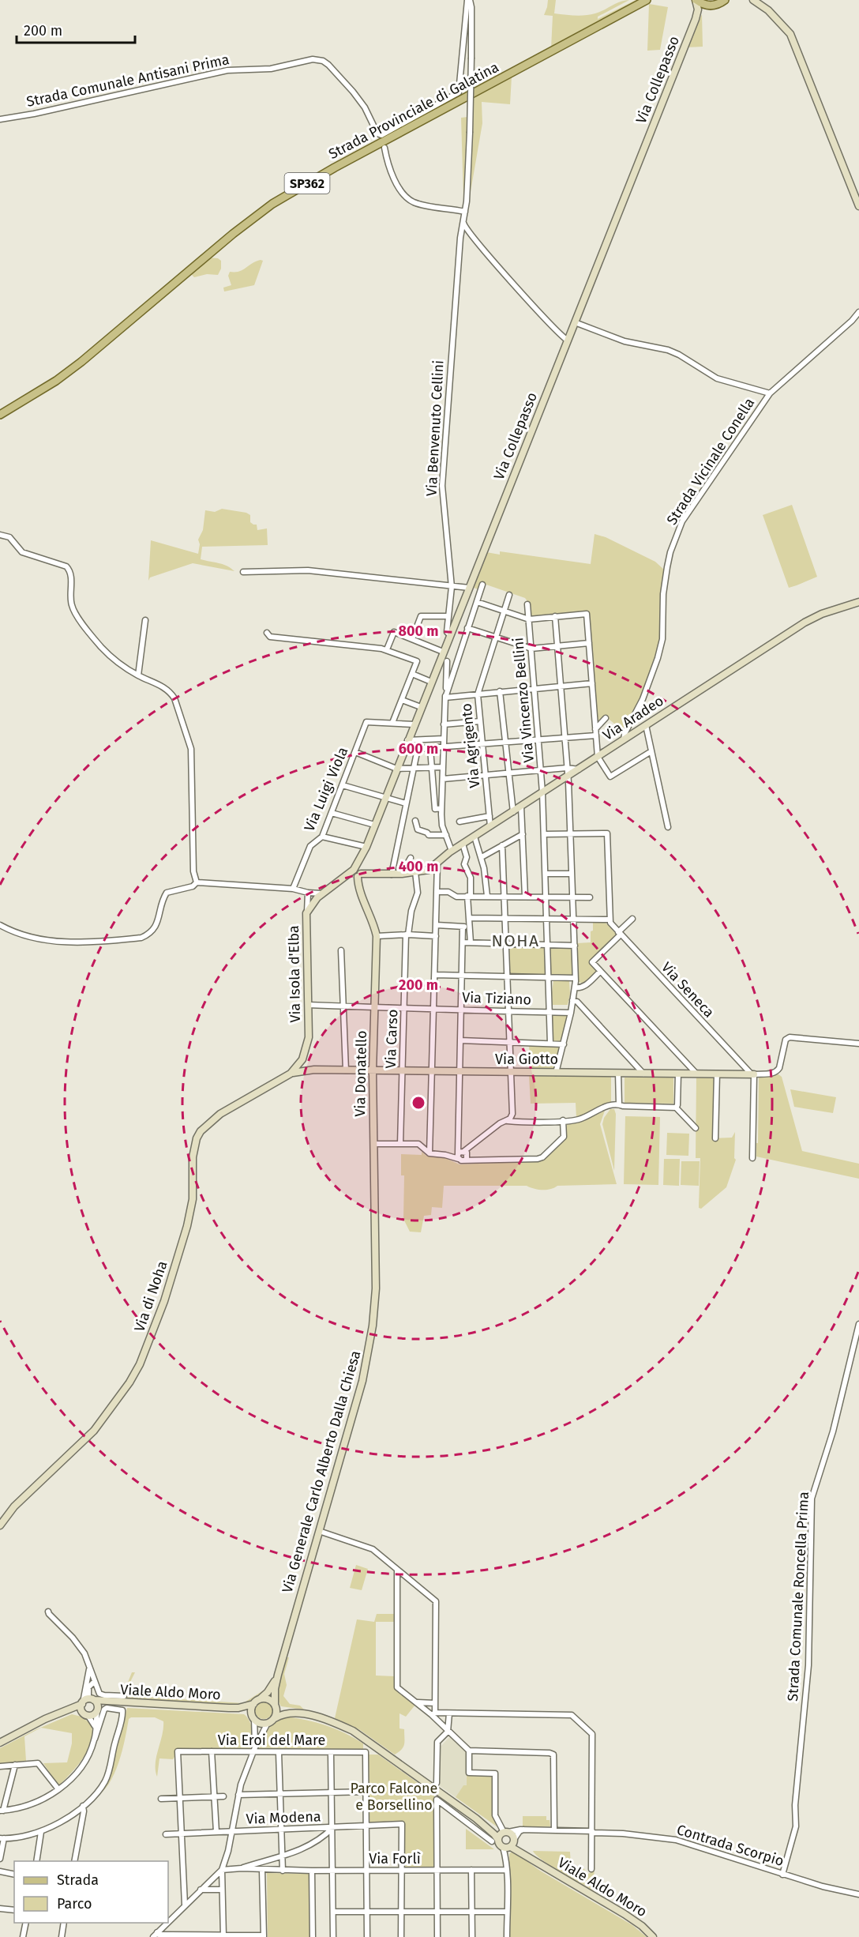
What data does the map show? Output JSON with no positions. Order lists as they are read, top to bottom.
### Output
{
  "streets": {
    "main road": ["Strada Provinciale di Galatina", "SP362"],
    "street": [
      "Via Collepasso",
      "Strada Comunale Antisani Prima",
      "Via Benvenuto Cellini",
      "Strada Vicinale Conella",
      "Via Vincenzo Bellini",
      "Via Aradeo",
      "Via Agrigento",
      "Via Luigi Viola",
      "Via Isola d'Elba",
      "Via Seneca",
      "Via Tiziano",
      "Via Carso",
      "Via Giotto",
      "Via Donatello",
      "Via di Noha",
      "Via Generale Carlo Alberto Dalla Chiesa",
      "Strada Comunale Roncella Prima",
      "Viale Aldo Moro",
      "Via Eroi del Mare",
      "Via Modena",
      "Contrada Scorpio",
      "Via Forlì"
    ]
  },
  "crossings": [
    ["Via Collepasso", "Via Benvenuto Cellini"],
    ["Via Collepasso", "Via Isola d'Elba"],
    ["Via Collepasso", "Via Donatello"],
    ["Strada Comunale Antisani Prima", "Via Benvenuto Cellini"],
    ["Strada Vicinale Conella", "Via Aradeo"],
    ["Via Vincenzo Bellini", "Via Aradeo"],
    ["Via Vincenzo Bellini", "Via Tiziano"],
    ["Via Aradeo", "Via Agrigento"],
    ["Via Aradeo", "Via Carso"],
    ["Via Isola d'Elba", "Via Tiziano"],
    ["Via Isola d'Elba", "Via Giotto"],
    ["Via Isola d'Elba", "Via Donatello"],
    ["Via Isola d'Elba", "Via di Noha"],
    ["Via Seneca", "Via Giotto"],
    ["Via Tiziano", "Via Carso"],
    ["Via Tiziano", "Via Donatello"],
    ["Via Carso", "Via Giotto"],
    ["Via Giotto", "Via Donatello"],
    ["Via Giotto", "Via di Noha"],
    ["Via Donatello", "Via Generale Carlo Alberto Dalla Chiesa"],
    ["Strada Comunale Roncella Prima", "Contrada Scorpio"],
    ["Viale Aldo Moro", "Contrada Scorpio"],
    ["Via Modena", "Via Forlì"]
  ],
  "districts": ["NOHA"],
  "parks": ["Parco Falcone e Borsellino"],
  "legend": ["Strada", "Parco"],
  "scale_bar": "200 m",
  "rings": [
    "800 m",
    "600 m",
    "400 m",
    "200 m"
  ]
}
